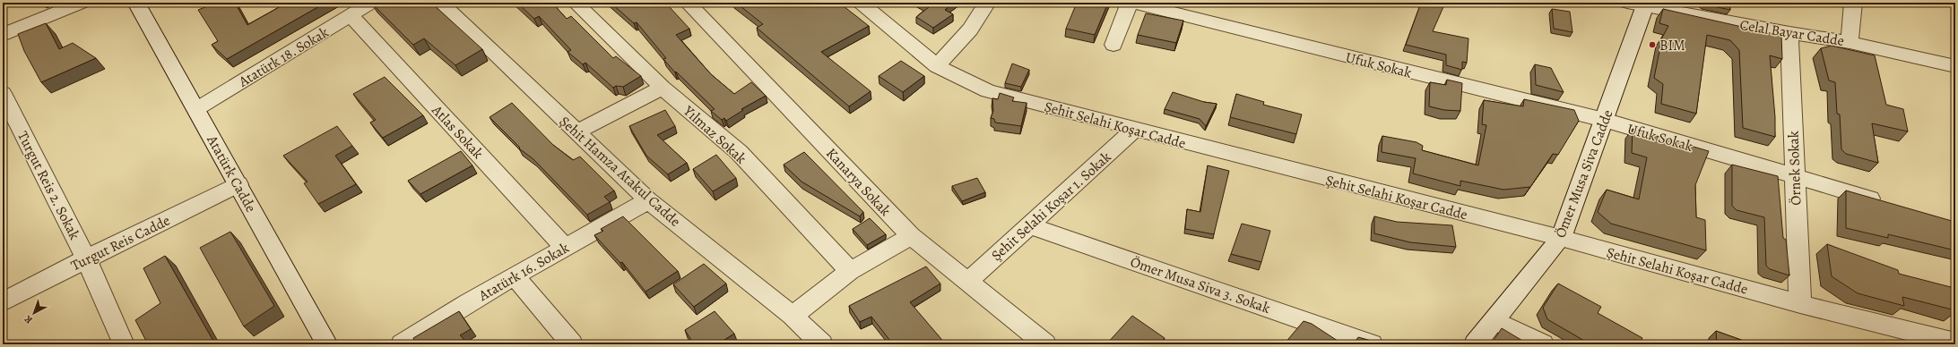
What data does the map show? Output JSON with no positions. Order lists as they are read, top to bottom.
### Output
{
  "streets": {
    "street": [
      "Celal Bayar Cadde",
      "Atatürk 18. Sokak",
      "Ufuk Sokak",
      "Şehit Selahi Koşar Cadde",
      "Atlas Sokak",
      "Yılmaz Sokak",
      "Örnek Sokak",
      "Şehit Hamza Atakul Cadde",
      "Atatürk Cadde",
      "Ömer Musa Siva Cadde",
      "Kanarya Sokak",
      "Turgut Reis 2. Sokak",
      "Şehit Selahi Koşar 1. Sokak",
      "Turgut Reis Cadde",
      "Atatürk 16. Sokak",
      "Ömer Musa Siva 3. Sokak"
    ]
  },
  "crossings": [
    ["Celal Bayar Cadde", "Örnek Sokak"],
    ["Celal Bayar Cadde", "Ömer Musa Siva Cadde"],
    ["Atatürk 18. Sokak", "Atlas Sokak"],
    ["Atatürk 18. Sokak", "Atatürk Cadde"],
    ["Ufuk Sokak", "Örnek Sokak"],
    ["Ufuk Sokak", "Ömer Musa Siva Cadde"],
    ["Şehit Selahi Koşar Cadde", "Örnek Sokak"],
    ["Şehit Selahi Koşar Cadde", "Ömer Musa Siva Cadde"],
    ["Şehit Selahi Koşar Cadde", "Şehit Selahi Koşar 1. Sokak"],
    ["Atlas Sokak", "Atatürk 16. Sokak"],
    ["Şehit Hamza Atakul Cadde", "Atatürk 16. Sokak"],
    ["Atatürk Cadde", "Turgut Reis Cadde"],
    ["Kanarya Sokak", "Şehit Selahi Koşar 1. Sokak"],
    ["Turgut Reis 2. Sokak", "Turgut Reis Cadde"],
    ["Şehit Selahi Koşar 1. Sokak", "Ömer Musa Siva 3. Sokak"]
  ],
  "places": ["BIM"],
  "north": "bottom left"
}
